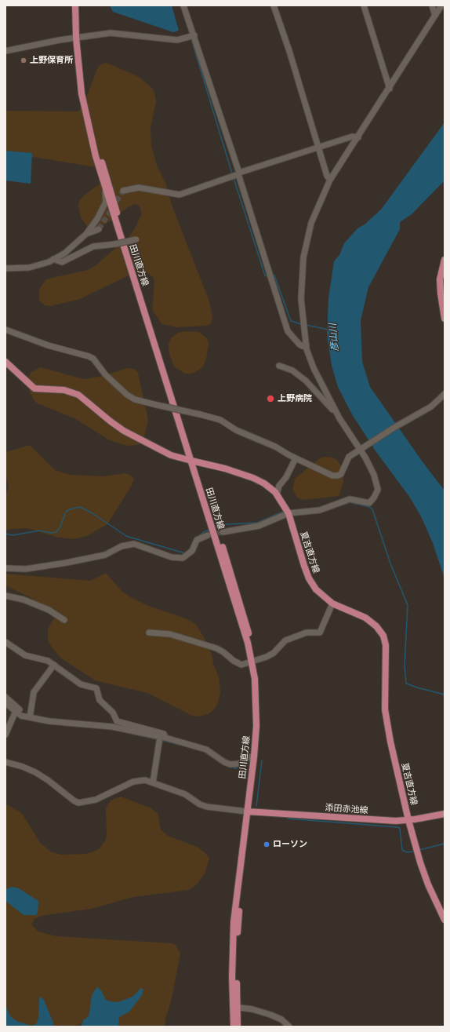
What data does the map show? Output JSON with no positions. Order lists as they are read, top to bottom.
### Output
{
  "streets": {
    "main road": ["田川直方線", "夏吉直方線", "添田赤池線"]
  },
  "crossings": [
    ["田川直方線", "夏吉直方線"],
    ["田川直方線", "添田赤池線"],
    ["夏吉直方線", "添田赤池線"]
  ],
  "water": ["彦山川"],
  "places": ["上野保育所", "上野病院", "ローソン"]
}
